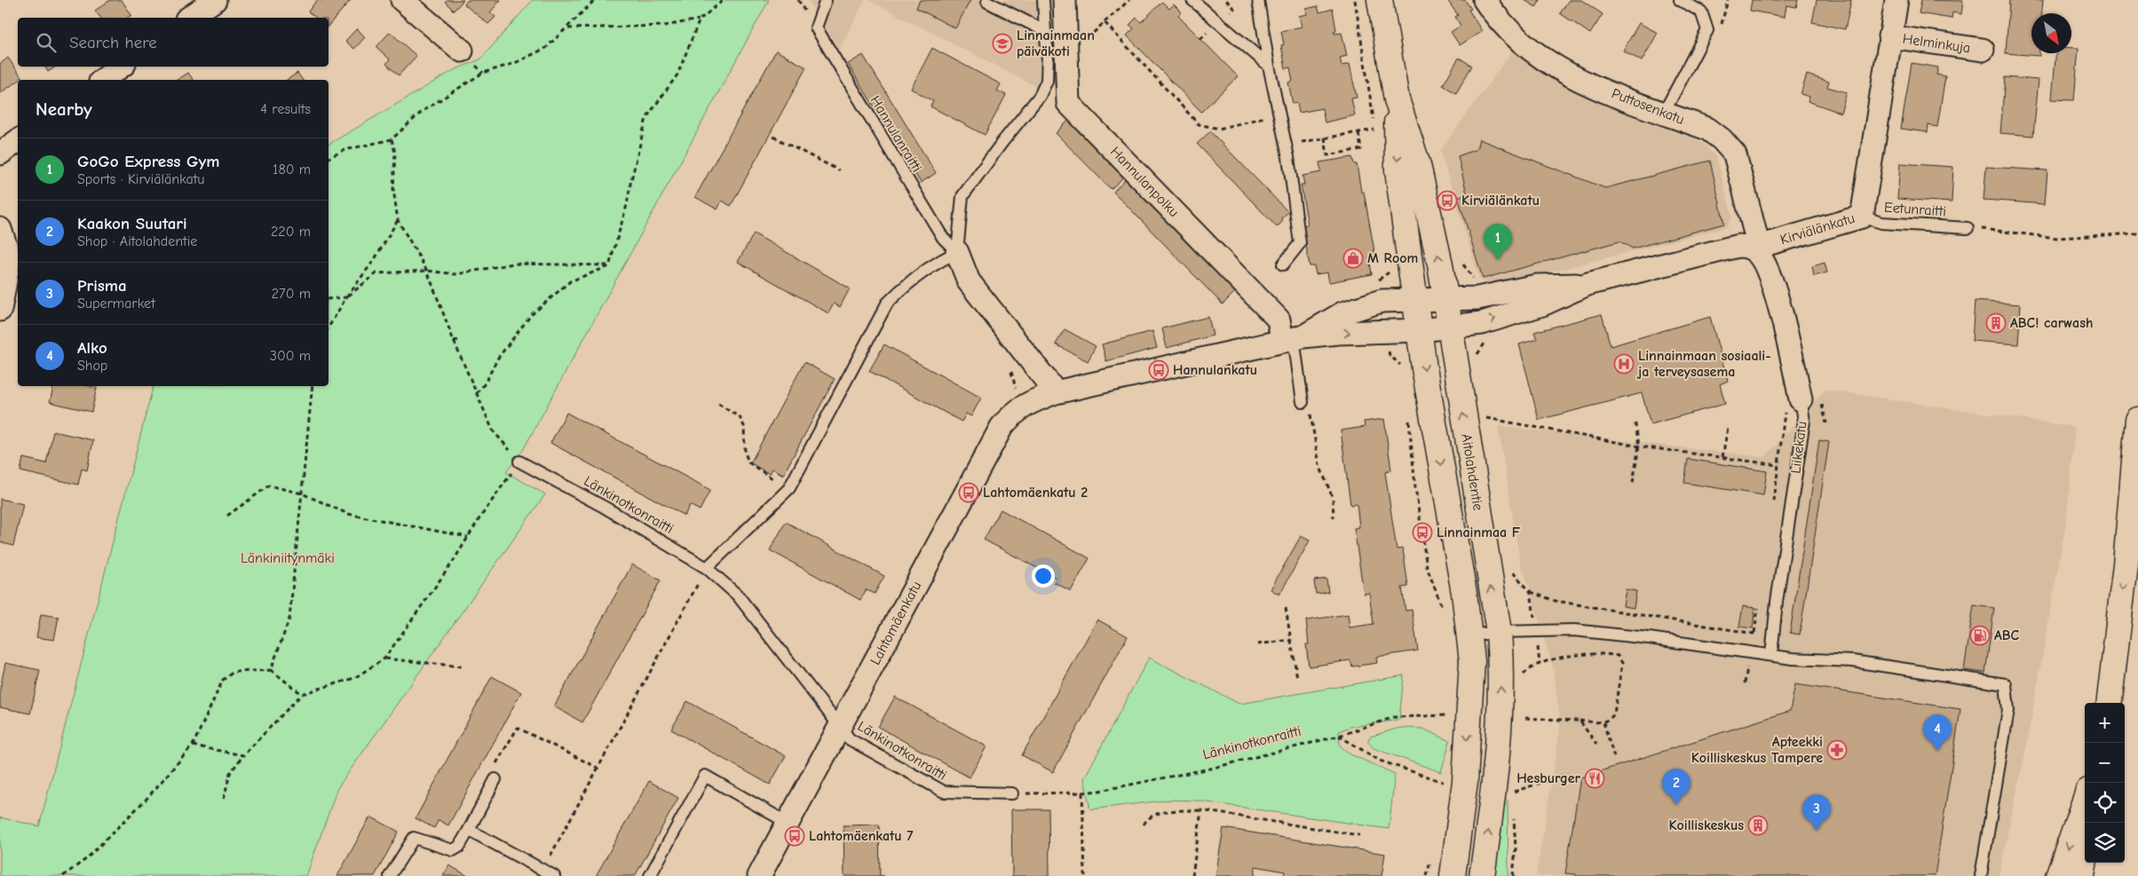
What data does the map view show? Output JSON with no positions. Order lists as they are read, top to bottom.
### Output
{
  "streets": {
    "main road": ["Aitolahdentie"],
    "street": [
      "Helminkuja",
      "Puttosenkatu",
      "Hannulanpolku",
      "Kirviälänkatu",
      "Liikekatu",
      "Lahtomäenkatu"
    ],
    "lane": ["Hannulanraitti", "Eetunraitti", "Länkinotkonraitti"]
  },
  "crossings": [
    ["Helminkuja", "Kirviälänkatu"],
    ["Puttosenkatu", "Kirviälänkatu"],
    ["Puttosenkatu", "Liikekatu"],
    ["Eetunraitti", "Kirviälänkatu"],
    ["Kirviälänkatu", "Liikekatu"],
    ["Kirviälänkatu", "Aitolahdentie"],
    ["Länkinotkonraitti", "Lahtomäenkatu"]
  ],
  "parks": ["Länkiniitynmäki"],
  "places": {
    "school or university": ["Linnainmaan päiväkoti"],
    "bus stop": [
      "Kirviälänkatu",
      "Hannulankatu",
      "Lahtomäenkatu 2",
      "Linnainmaa F",
      "Lahtomäenkatu 7"
    ],
    "shop": ["M Room"],
    "building": ["ABC! carwash", "Koilliskeskus"],
    "hospital": ["Linnainmaan sosiaali- ja terveysasema"],
    "fuel station": ["ABC"],
    "pharmacy": ["Apteekki Koilliskeskus Tampere"],
    "restaurant": ["Hesburger"]
  },
  "north": "bottom right",
  "page": {
    "search": "Search here",
    "heading": ["Nearby", "4 results"],
    "list": [
      {
        "mark": "1",
        "name": "GoGo Express Gym",
        "note": "Sports · Kirviälänkatu",
        "value": "180 m"
      },
      {
        "mark": "2",
        "name": "Kaakon Suutari",
        "note": "Shop · Aitolahdentie",
        "value": "220 m"
      },
      {
        "mark": "3",
        "name": "Prisma",
        "note": "Supermarket",
        "value": "270 m"
      },
      {
        "mark": "4",
        "name": "Alko",
        "note": "Shop",
        "value": "300 m"
      }
    ],
    "pins": [
      "1",
      "4",
      "2",
      "3"
    ],
    "map_buttons": ["+", "−"]
  }
}
